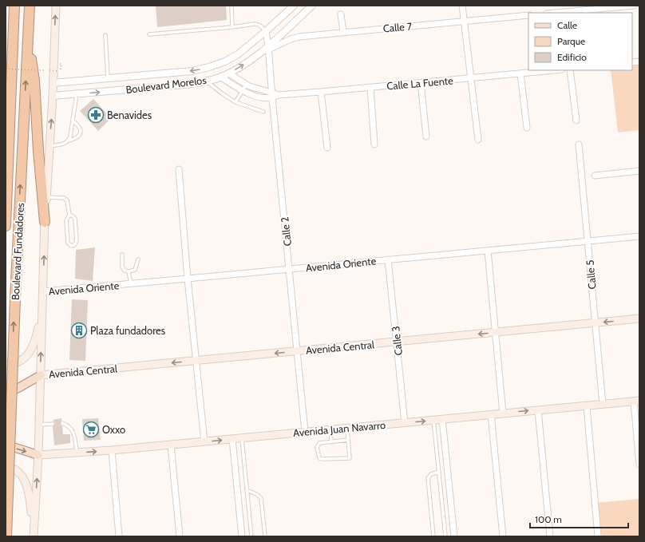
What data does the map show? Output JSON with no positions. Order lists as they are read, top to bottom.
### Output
{
  "streets": {
    "highway": ["Boulevard Fundadores"],
    "main road": ["Avenida Central", "Avenida Juan Navarro"],
    "street": [
      "Calle 7",
      "Calle La Fuente",
      "Boulevard Morelos",
      "Calle 2",
      "Avenida Oriente",
      "Calle 5",
      "Calle 3"
    ]
  },
  "crossings": [
    ["Calle 7", "Boulevard Morelos"],
    ["Calle 7", "Calle 2"],
    ["Calle La Fuente", "Calle 2"],
    ["Boulevard Morelos", "Calle 2"],
    ["Calle 2", "Avenida Oriente"],
    ["Calle 2", "Avenida Central"],
    ["Calle 2", "Avenida Juan Navarro"],
    ["Avenida Oriente", "Calle 5"],
    ["Avenida Oriente", "Calle 3"],
    ["Calle 5", "Avenida Central"],
    ["Calle 5", "Avenida Juan Navarro"],
    ["Calle 3", "Avenida Central"],
    ["Calle 3", "Avenida Juan Navarro"]
  ],
  "one_way": ["Avenida Central"],
  "places": {
    "pharmacy": ["Benavides"],
    "building": ["Plaza fundadores"],
    "supermarket": ["Oxxo"]
  },
  "legend": ["Calle", "Parque", "Edificio"],
  "scale_bar": "100 m"
}
